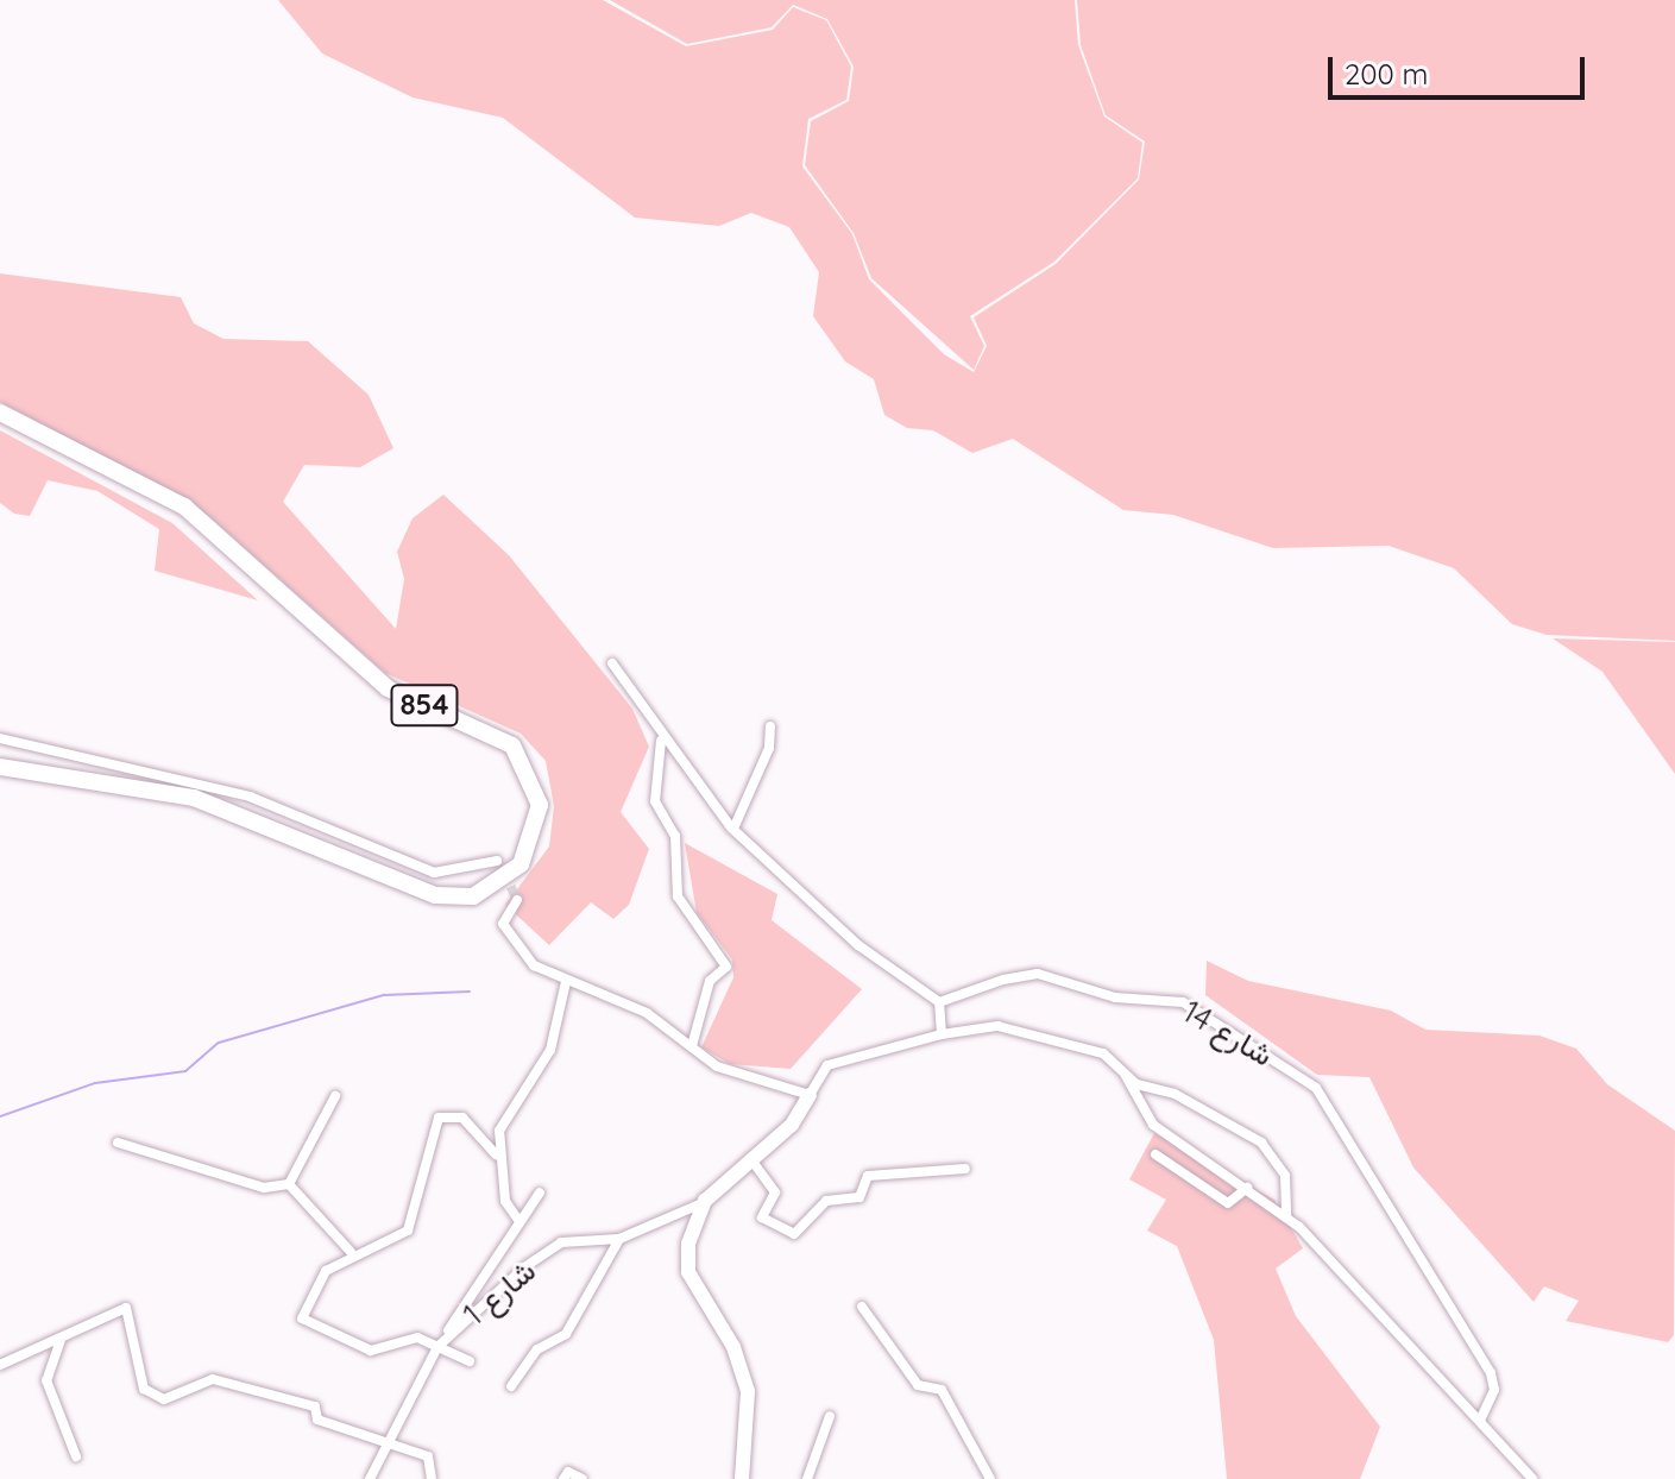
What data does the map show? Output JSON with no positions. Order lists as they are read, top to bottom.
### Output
{
  "streets": {
    "main road": ["854"],
    "street": ["شارع 14", "شارع 1"]
  },
  "scale_bar": "200 m"
}
